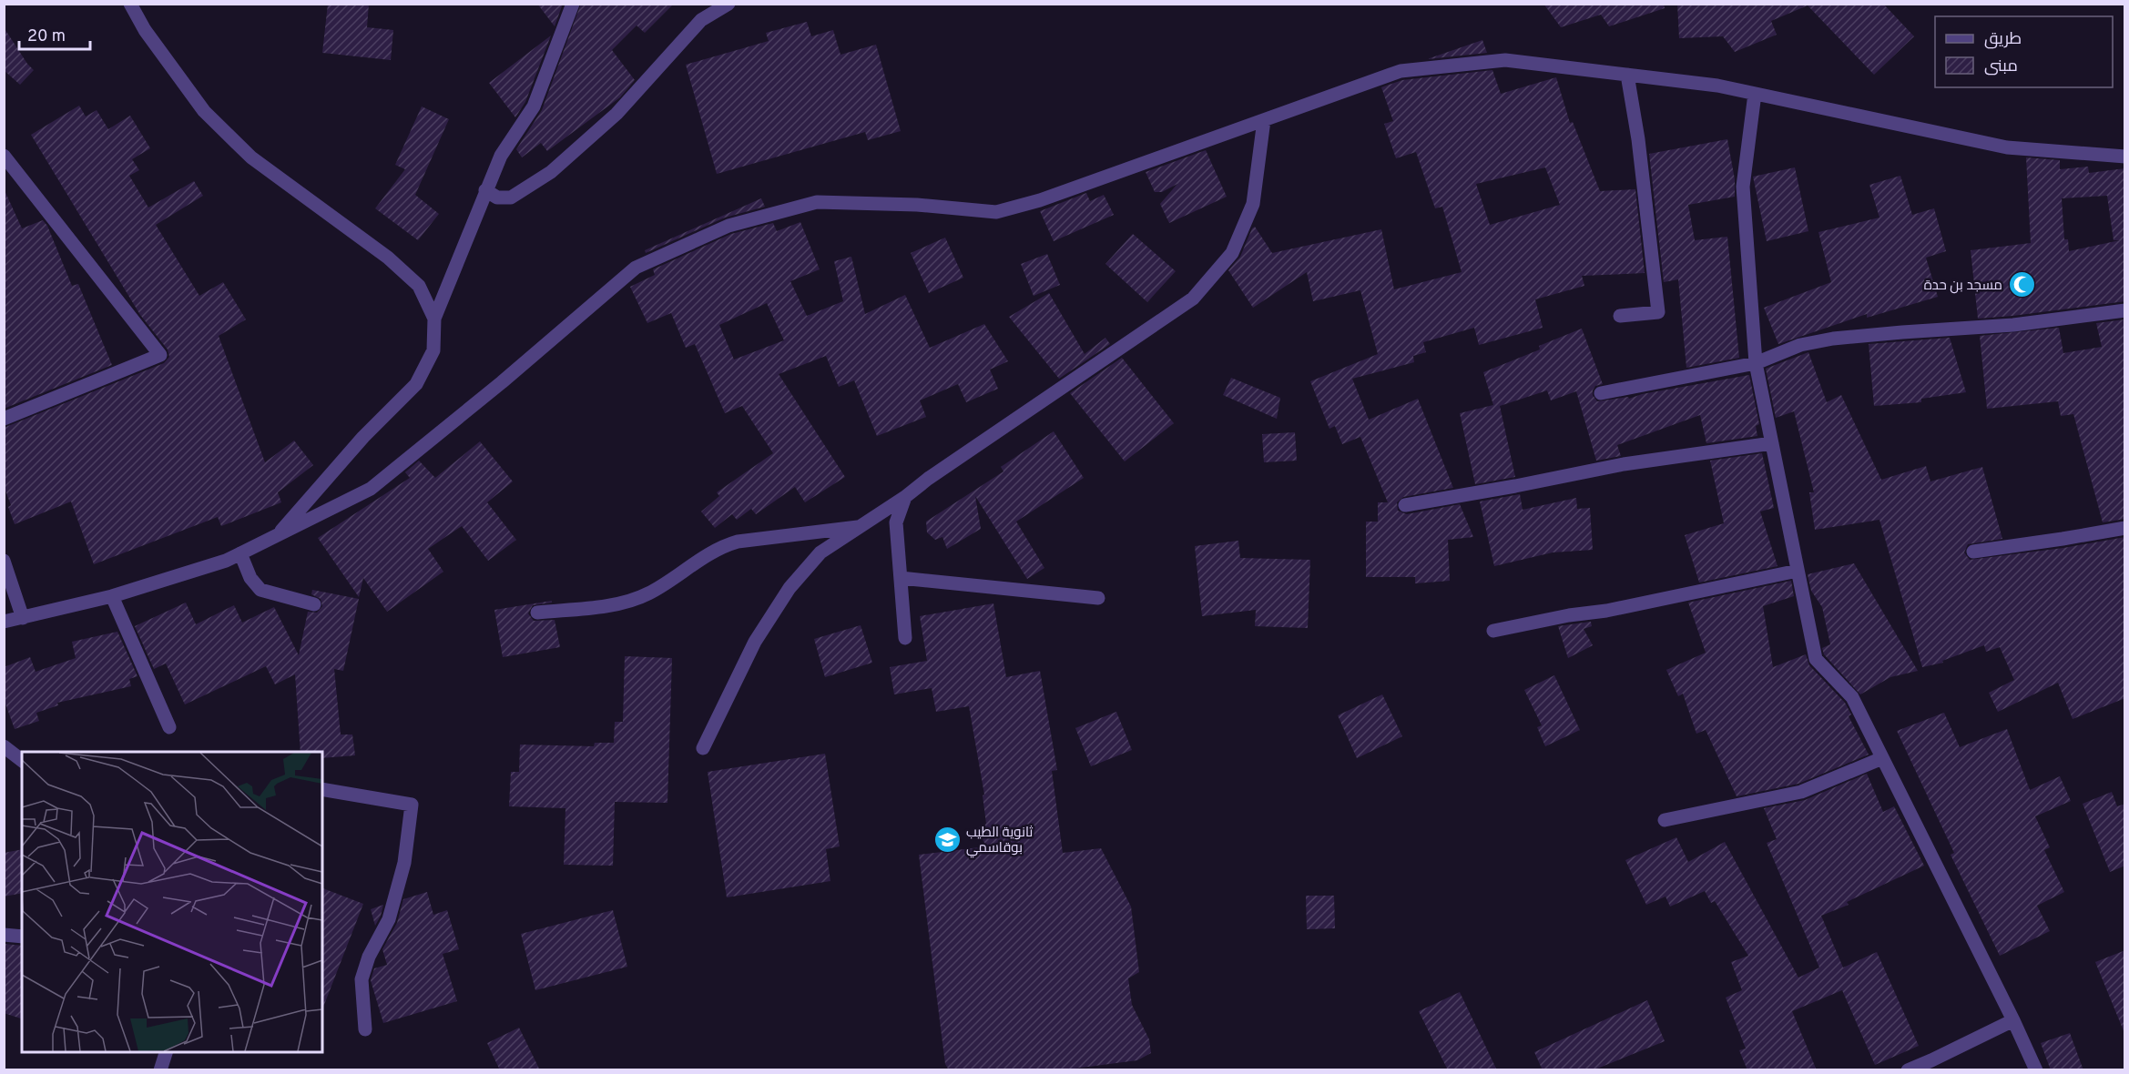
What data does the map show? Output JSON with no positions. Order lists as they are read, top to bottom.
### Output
{
  "places": {
    "mosque": ["مسجد بن حدة"],
    "school or university": ["ثانوية الطيب بوقاسمي"]
  },
  "legend": ["طريق", "مبنى"],
  "scale_bar": "20 m"
}
